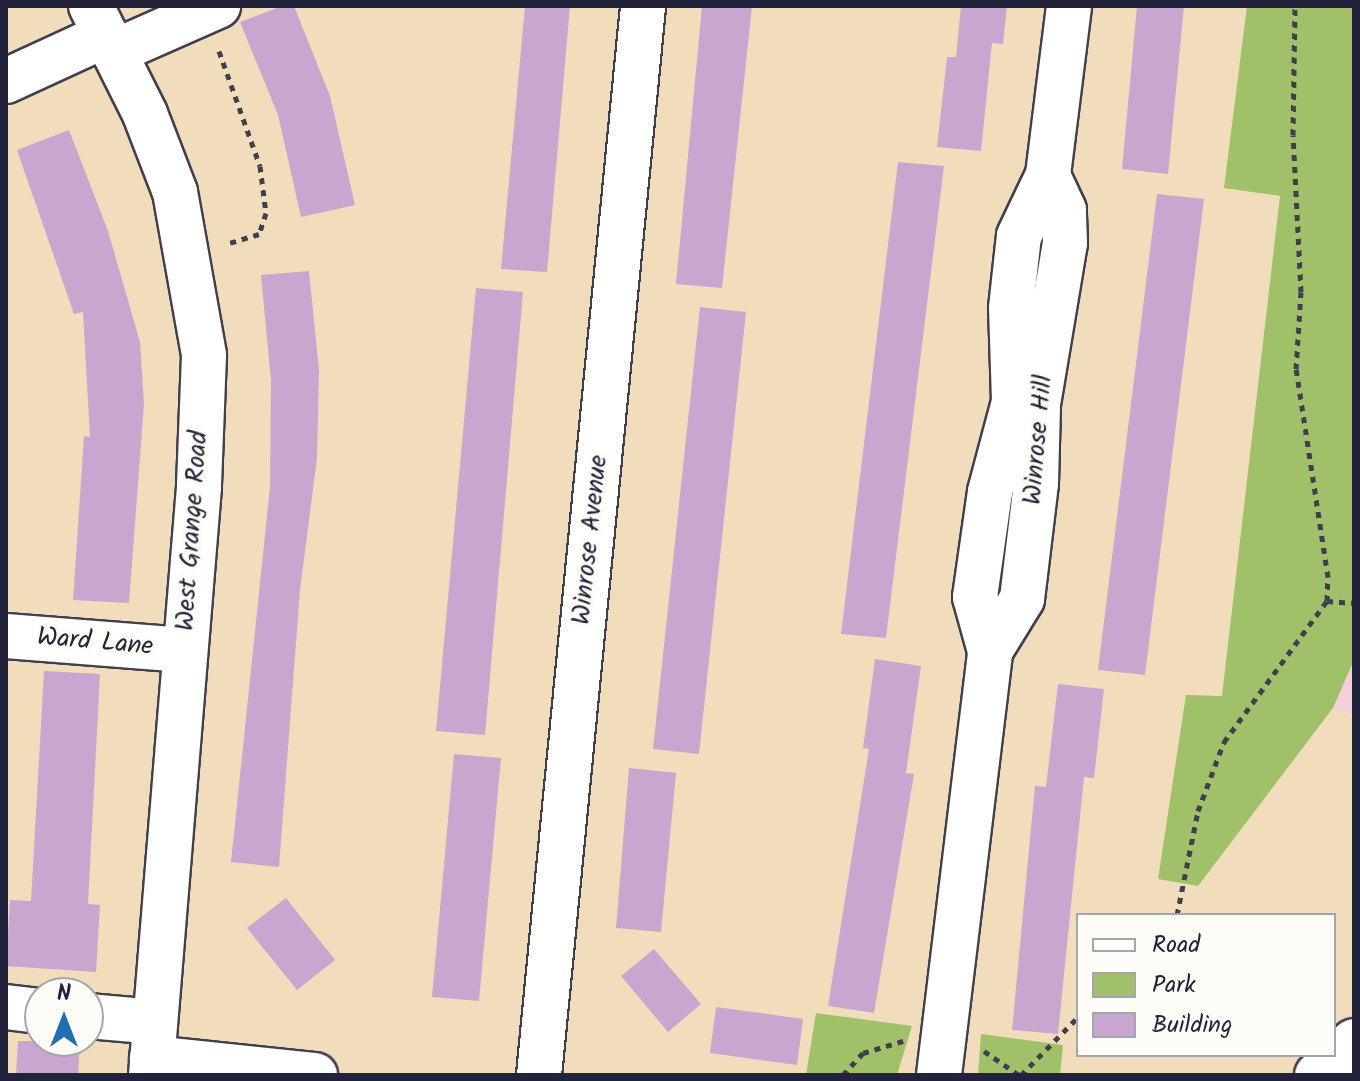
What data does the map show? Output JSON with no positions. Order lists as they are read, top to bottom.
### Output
{
  "streets": {
    "street": [
      "Winrose Hill",
      "West Grange Road",
      "Winrose Avenue",
      "Ward Lane"
    ]
  },
  "crossings": [
    ["West Grange Road", "Ward Lane"]
  ],
  "legend": ["Road", "Park", "Building"],
  "north": "top"
}
